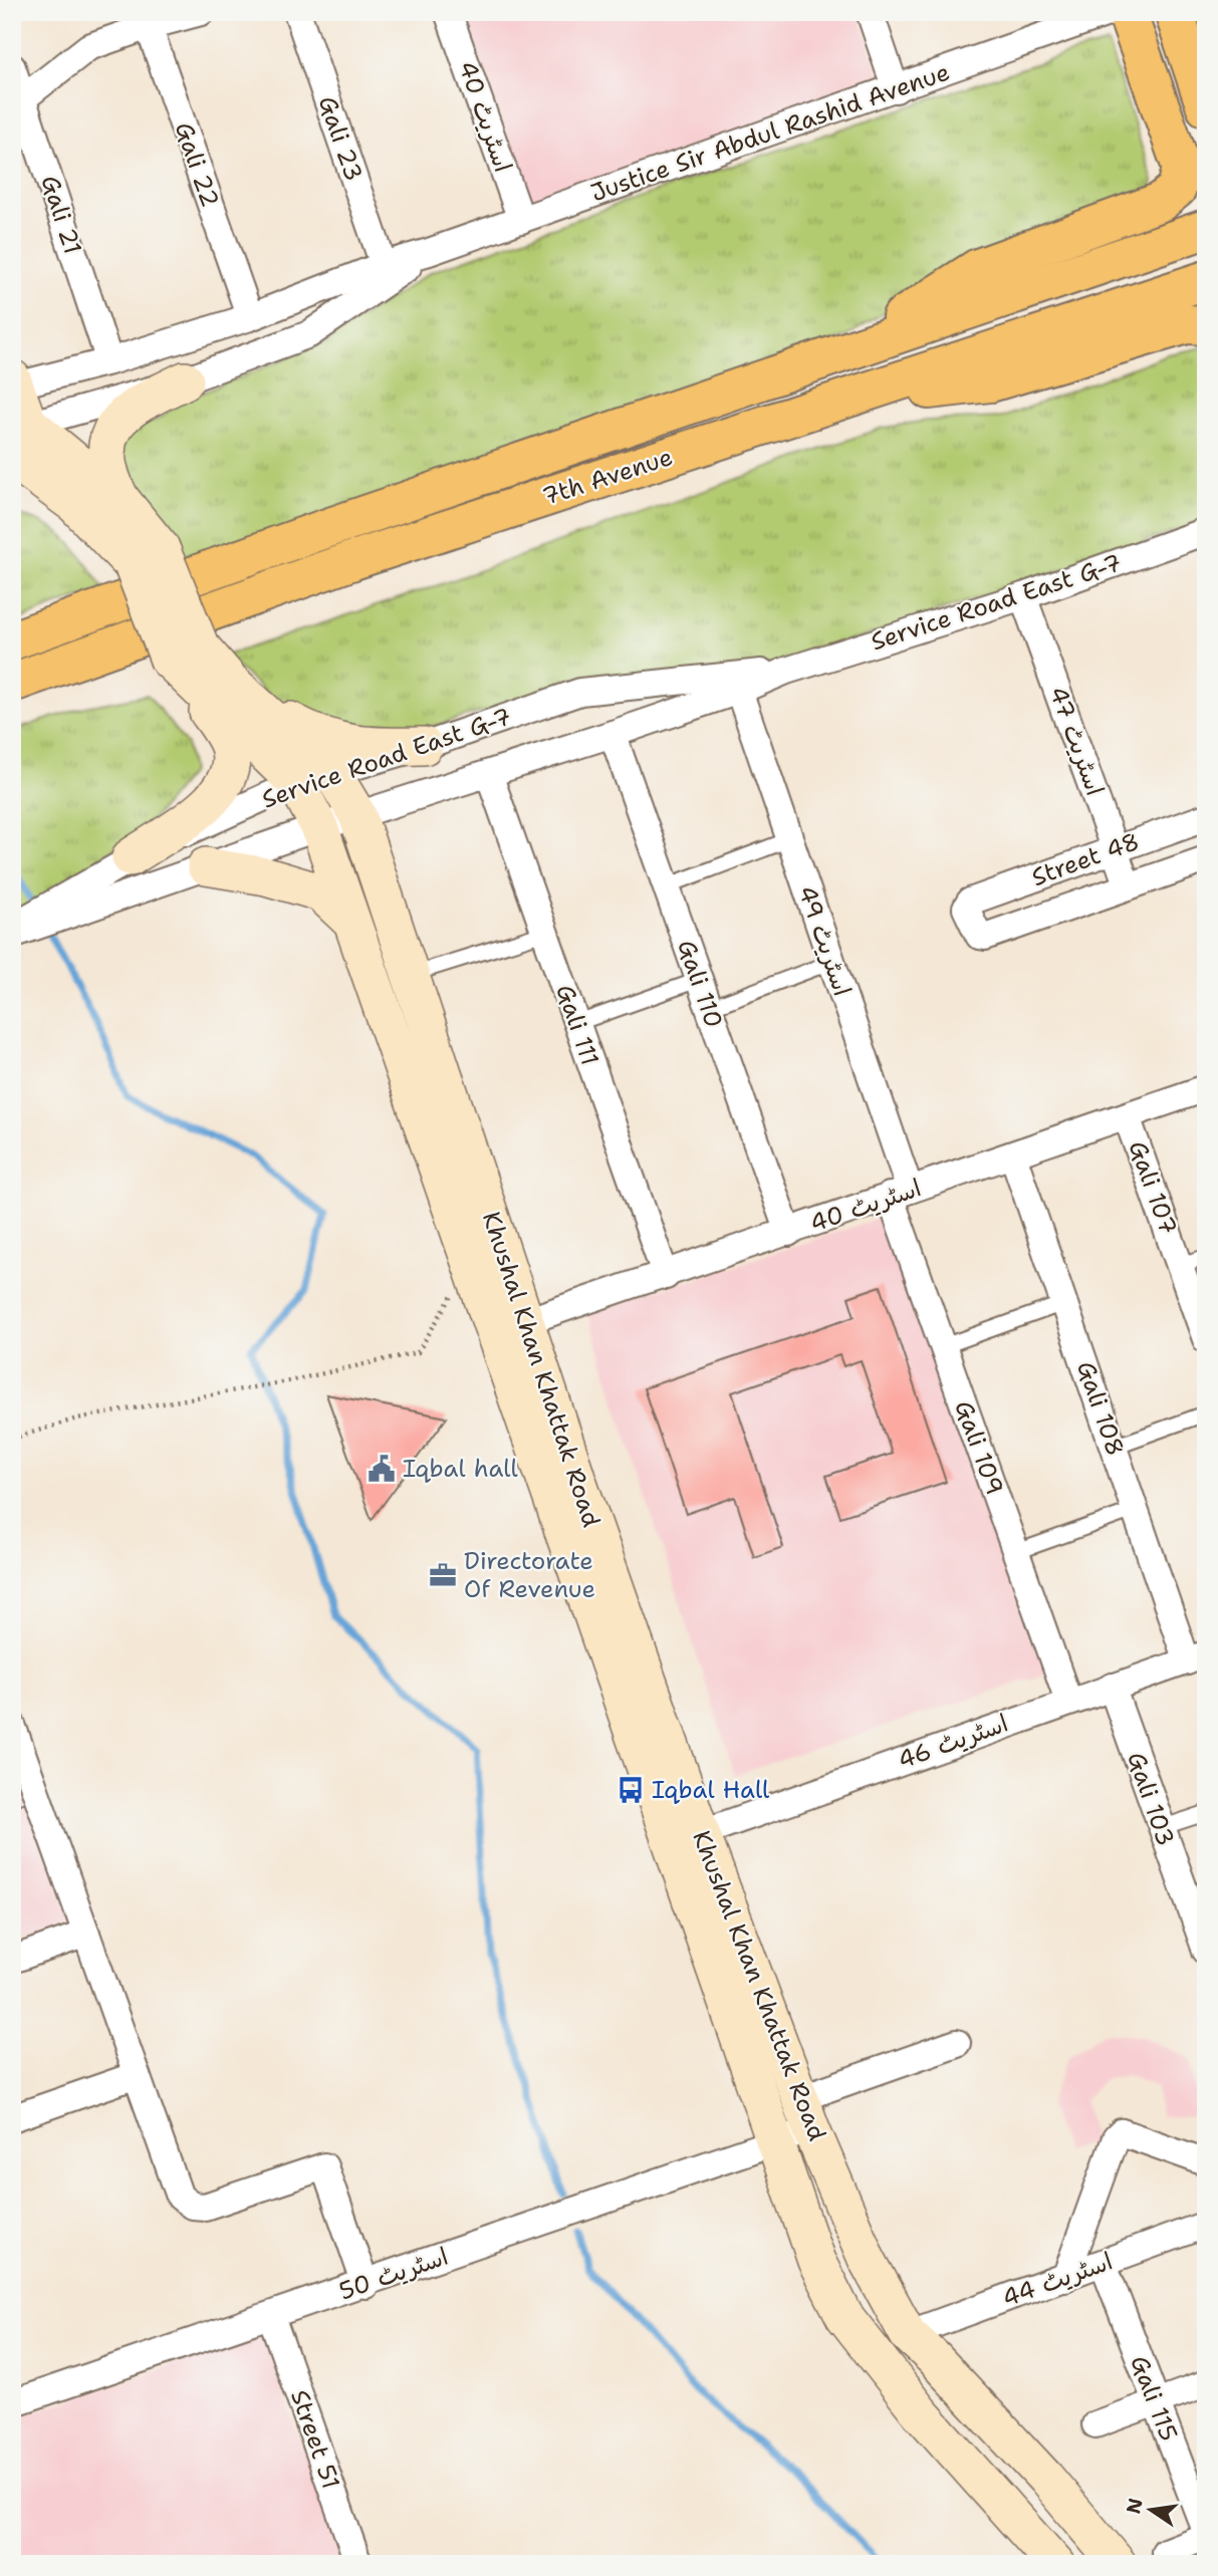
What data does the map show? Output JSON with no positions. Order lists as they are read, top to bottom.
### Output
{
  "streets": {
    "main road": ["7th Avenue"],
    "street": [
      "اسٹریٹ 40",
      "Justice Sir Abdul Rashid Avenue",
      "Gali 23",
      "Gali 22",
      "Gali 21",
      "Service Road East G-7",
      "اسٹریٹ 47",
      "Street 48",
      "اسٹریٹ 49",
      "Gali 110",
      "Gali 111",
      "Gali 107",
      "Khushal Khan Khattak Road",
      "Gali 108",
      "Gali 109",
      "اسٹریٹ 46",
      "Gali 103",
      "اسٹریٹ 50",
      "اسٹریٹ 44",
      "Gali 115",
      "Street 51"
    ]
  },
  "crossings": [
    ["اسٹریٹ 40", "Justice Sir Abdul Rashid Avenue"],
    ["اسٹریٹ 40", "اسٹریٹ 49"],
    ["اسٹریٹ 40", "Gali 110"],
    ["اسٹریٹ 40", "Gali 111"],
    ["اسٹریٹ 40", "Gali 107"],
    ["اسٹریٹ 40", "Khushal Khan Khattak Road"],
    ["اسٹریٹ 40", "Gali 108"],
    ["اسٹریٹ 40", "Gali 109"],
    ["Justice Sir Abdul Rashid Avenue", "Gali 23"],
    ["Justice Sir Abdul Rashid Avenue", "Gali 22"],
    ["Justice Sir Abdul Rashid Avenue", "Gali 21"],
    ["Service Road East G-7", "اسٹریٹ 47"],
    ["Service Road East G-7", "اسٹریٹ 49"],
    ["Service Road East G-7", "Gali 110"],
    ["Service Road East G-7", "Gali 111"],
    ["Service Road East G-7", "Khushal Khan Khattak Road"],
    ["اسٹریٹ 47", "Street 48"],
    ["اسٹریٹ 49", "Gali 109"],
    ["Khushal Khan Khattak Road", "اسٹریٹ 46"],
    ["Khushal Khan Khattak Road", "اسٹریٹ 50"],
    ["Khushal Khan Khattak Road", "اسٹریٹ 44"],
    ["Gali 108", "اسٹریٹ 46"],
    ["Gali 109", "اسٹریٹ 46"],
    ["اسٹریٹ 46", "Gali 103"],
    ["اسٹریٹ 50", "Street 51"],
    ["اسٹریٹ 44", "Gali 115"]
  ],
  "places": {
    "public building": ["Iqbal hall"],
    "office": ["Directorate Of Revenue"],
    "bus stop": ["Iqbal Hall"]
  },
  "north": "left"
}
